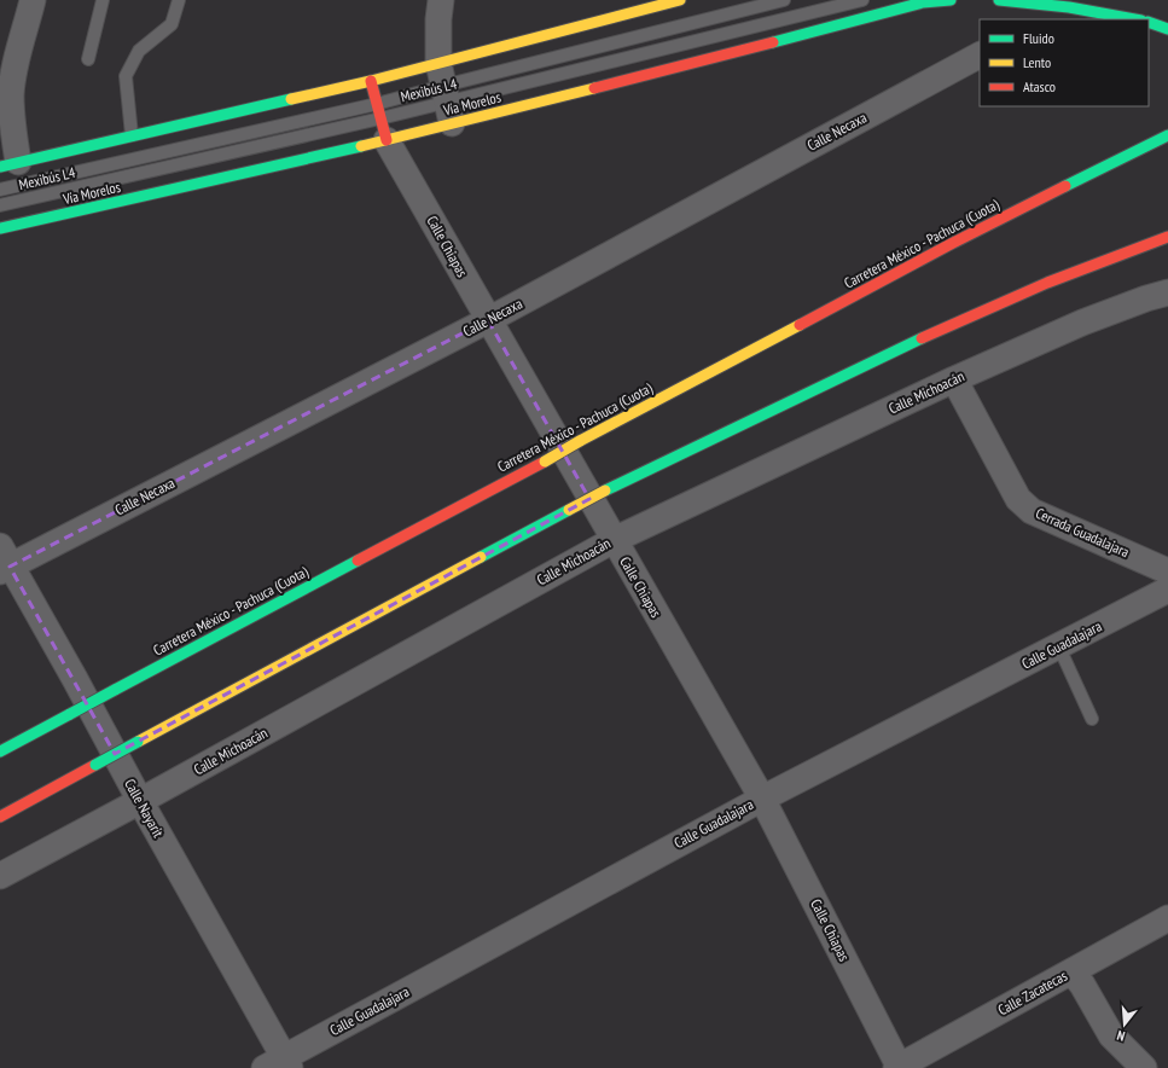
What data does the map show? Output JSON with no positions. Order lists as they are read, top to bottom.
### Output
{
  "streets": {
    "main road": ["Vía Morelos", "Carretera México - Pachuca (Cuota)", "Calle Chiapas"],
    "street": [
      "Calle Necaxa",
      "Calle Michoacán",
      "Cerrada Guadalajara",
      "Calle Guadalajara",
      "Calle Nayarit",
      "Calle Zacatecas"
    ],
    "lane": ["Mexibús L4"]
  },
  "crossings": [
    ["Mexibús L4", "Vía Morelos"],
    ["Mexibús L4", "Calle Chiapas"],
    ["Vía Morelos", "Calle Chiapas"],
    ["Calle Necaxa", "Calle Chiapas"],
    ["Calle Necaxa", "Calle Nayarit"],
    ["Calle Chiapas", "Calle Michoacán"],
    ["Calle Chiapas", "Calle Guadalajara"],
    ["Calle Chiapas", "Calle Zacatecas"],
    ["Calle Michoacán", "Cerrada Guadalajara"],
    ["Calle Michoacán", "Calle Nayarit"],
    ["Calle Guadalajara", "Calle Nayarit"]
  ],
  "legend": ["Fluido", "Lento", "Atasco"],
  "north": "bottom"
}
